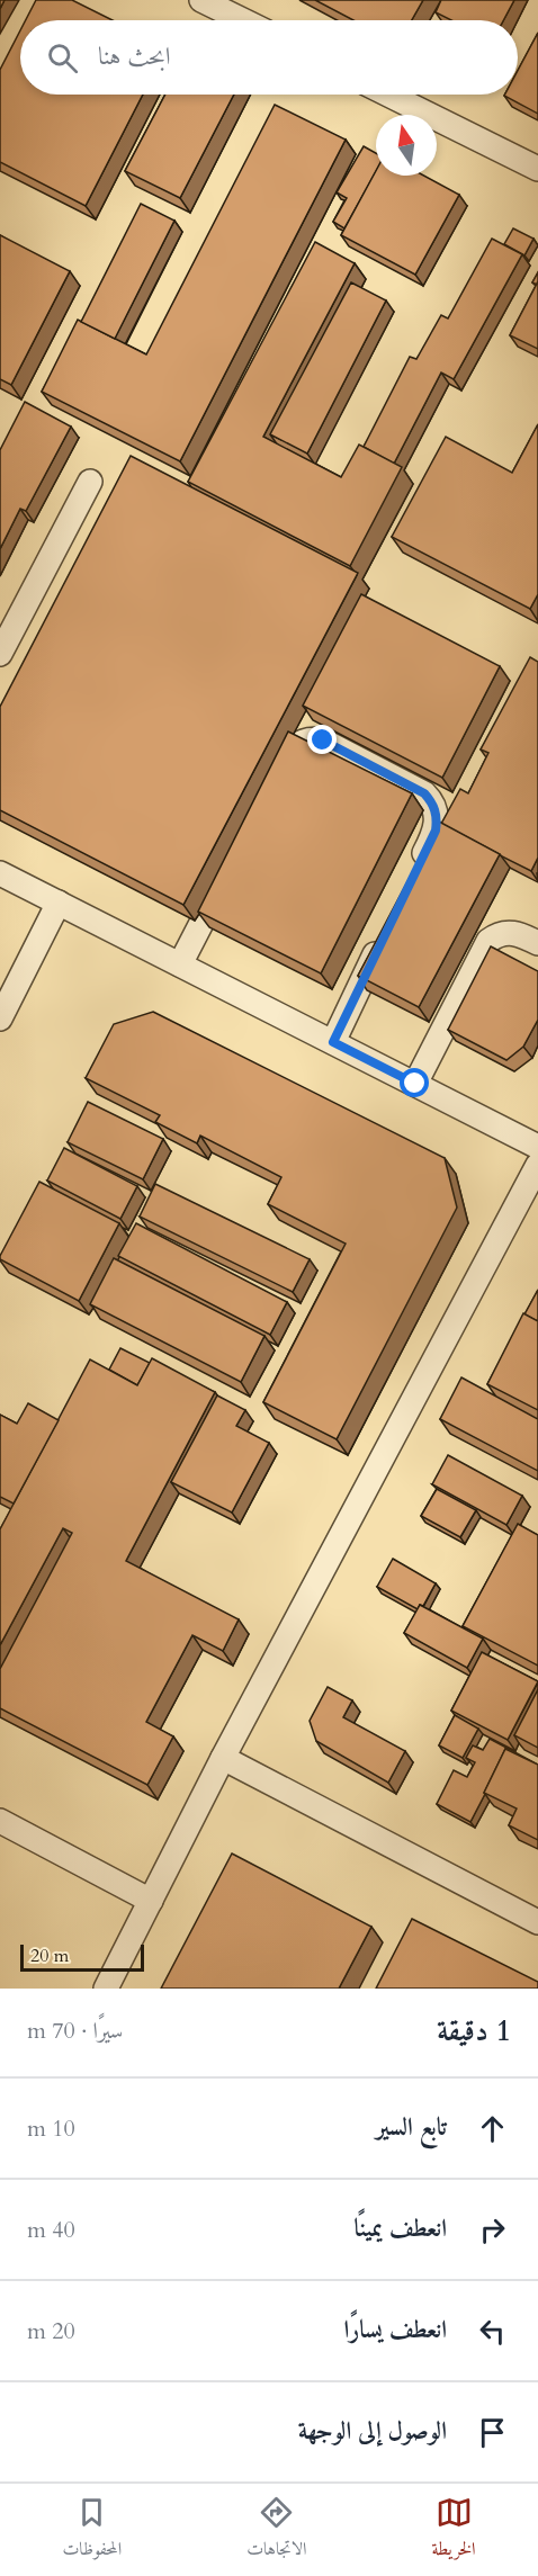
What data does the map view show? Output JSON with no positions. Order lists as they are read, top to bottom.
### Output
{
  "scale_bar": "20 m",
  "north": "top",
  "page": {
    "search": "ابحث هنا",
    "scale": "20 m",
    "heading": ["1 دقيقة", "سيرًا · 70 m"],
    "list": [
      ["تابع السير", "10 m"],
      ["انعطف يمينًا", "40 m"],
      ["انعطف يسارًا", "20 m"],
      "الوصول إلى الوجهة"
    ],
    "nav": ["الخريطة", "الاتجاهات", "المحفوظات"]
  }
}
